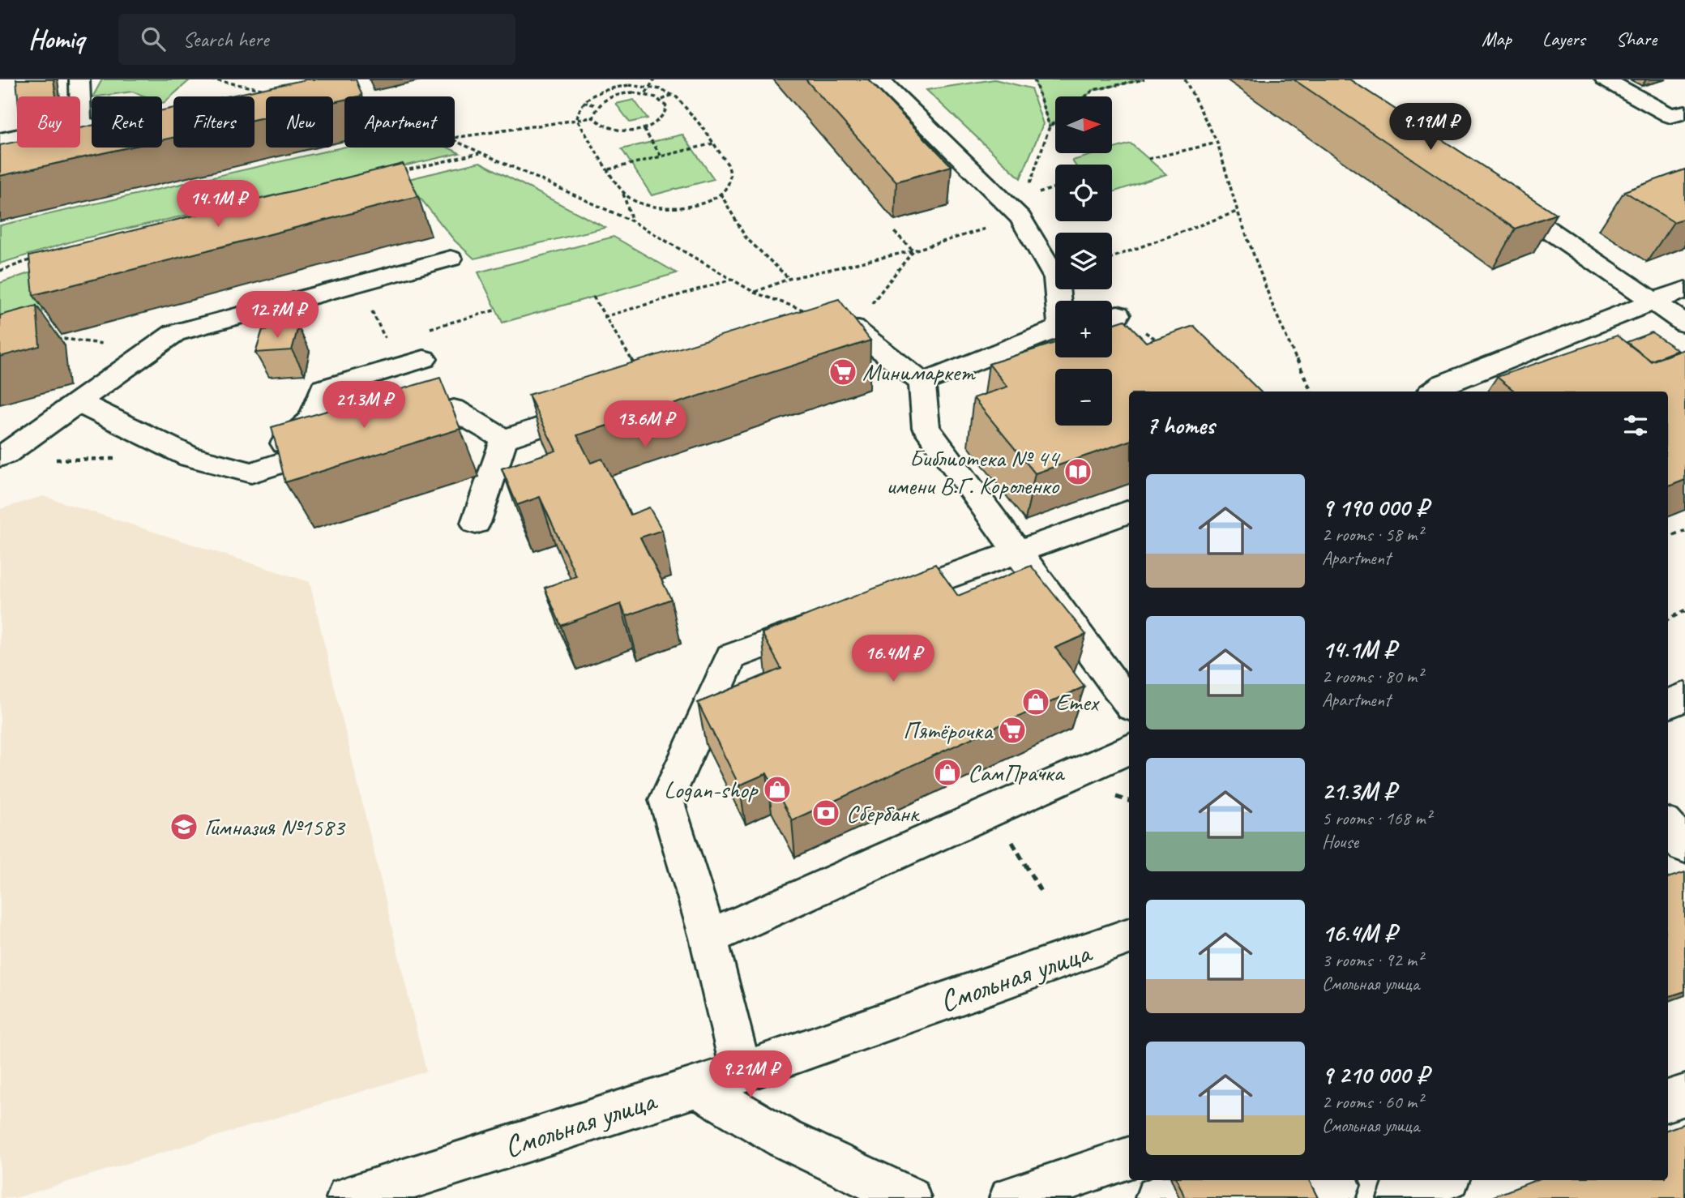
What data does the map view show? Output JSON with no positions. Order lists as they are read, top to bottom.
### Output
{
  "streets": {
    "street": ["Смольная улица"]
  },
  "places": {
    "supermarket": ["Минимаркет", "Пятёрочка"],
    "library": ["Библиотека № 44 имени В.Г. Короленко"],
    "shop": ["Emex", "СамПрачка", "Logan-shop"],
    "bank": ["Сбербанк"],
    "school or university": ["Гимназия №1583"]
  },
  "north": "right",
  "page": {
    "header": "Homiq",
    "search": "Search here",
    "nav": ["Map", "Layers", "Share"],
    "map_buttons": ["+", "−"],
    "chip": [
      "Buy",
      "Rent",
      "Filters",
      "New",
      "Apartment"
    ],
    "price": [
      "9.19M ₽",
      "14.1M ₽",
      "12.7M ₽",
      "21.3M ₽",
      "13.6M ₽",
      "16.4M ₽",
      "9.21M ₽"
    ],
    "heading": "7 homes",
    "list": [
      {
        "name": "9 190 000 ₽",
        "note": "2 rooms · 58 m² · Apartment"
      },
      {
        "name": "14.1M ₽",
        "note": "2 rooms · 80 m² · Apartment"
      },
      {
        "name": "21.3M ₽",
        "note": "5 rooms · 168 m² · House"
      },
      {
        "name": "16.4M ₽",
        "note": "3 rooms · 92 m² · Смольная улица"
      },
      {
        "name": "9 210 000 ₽",
        "note": "2 rooms · 60 m² · Смольная улица"
      }
    ]
  }
}
